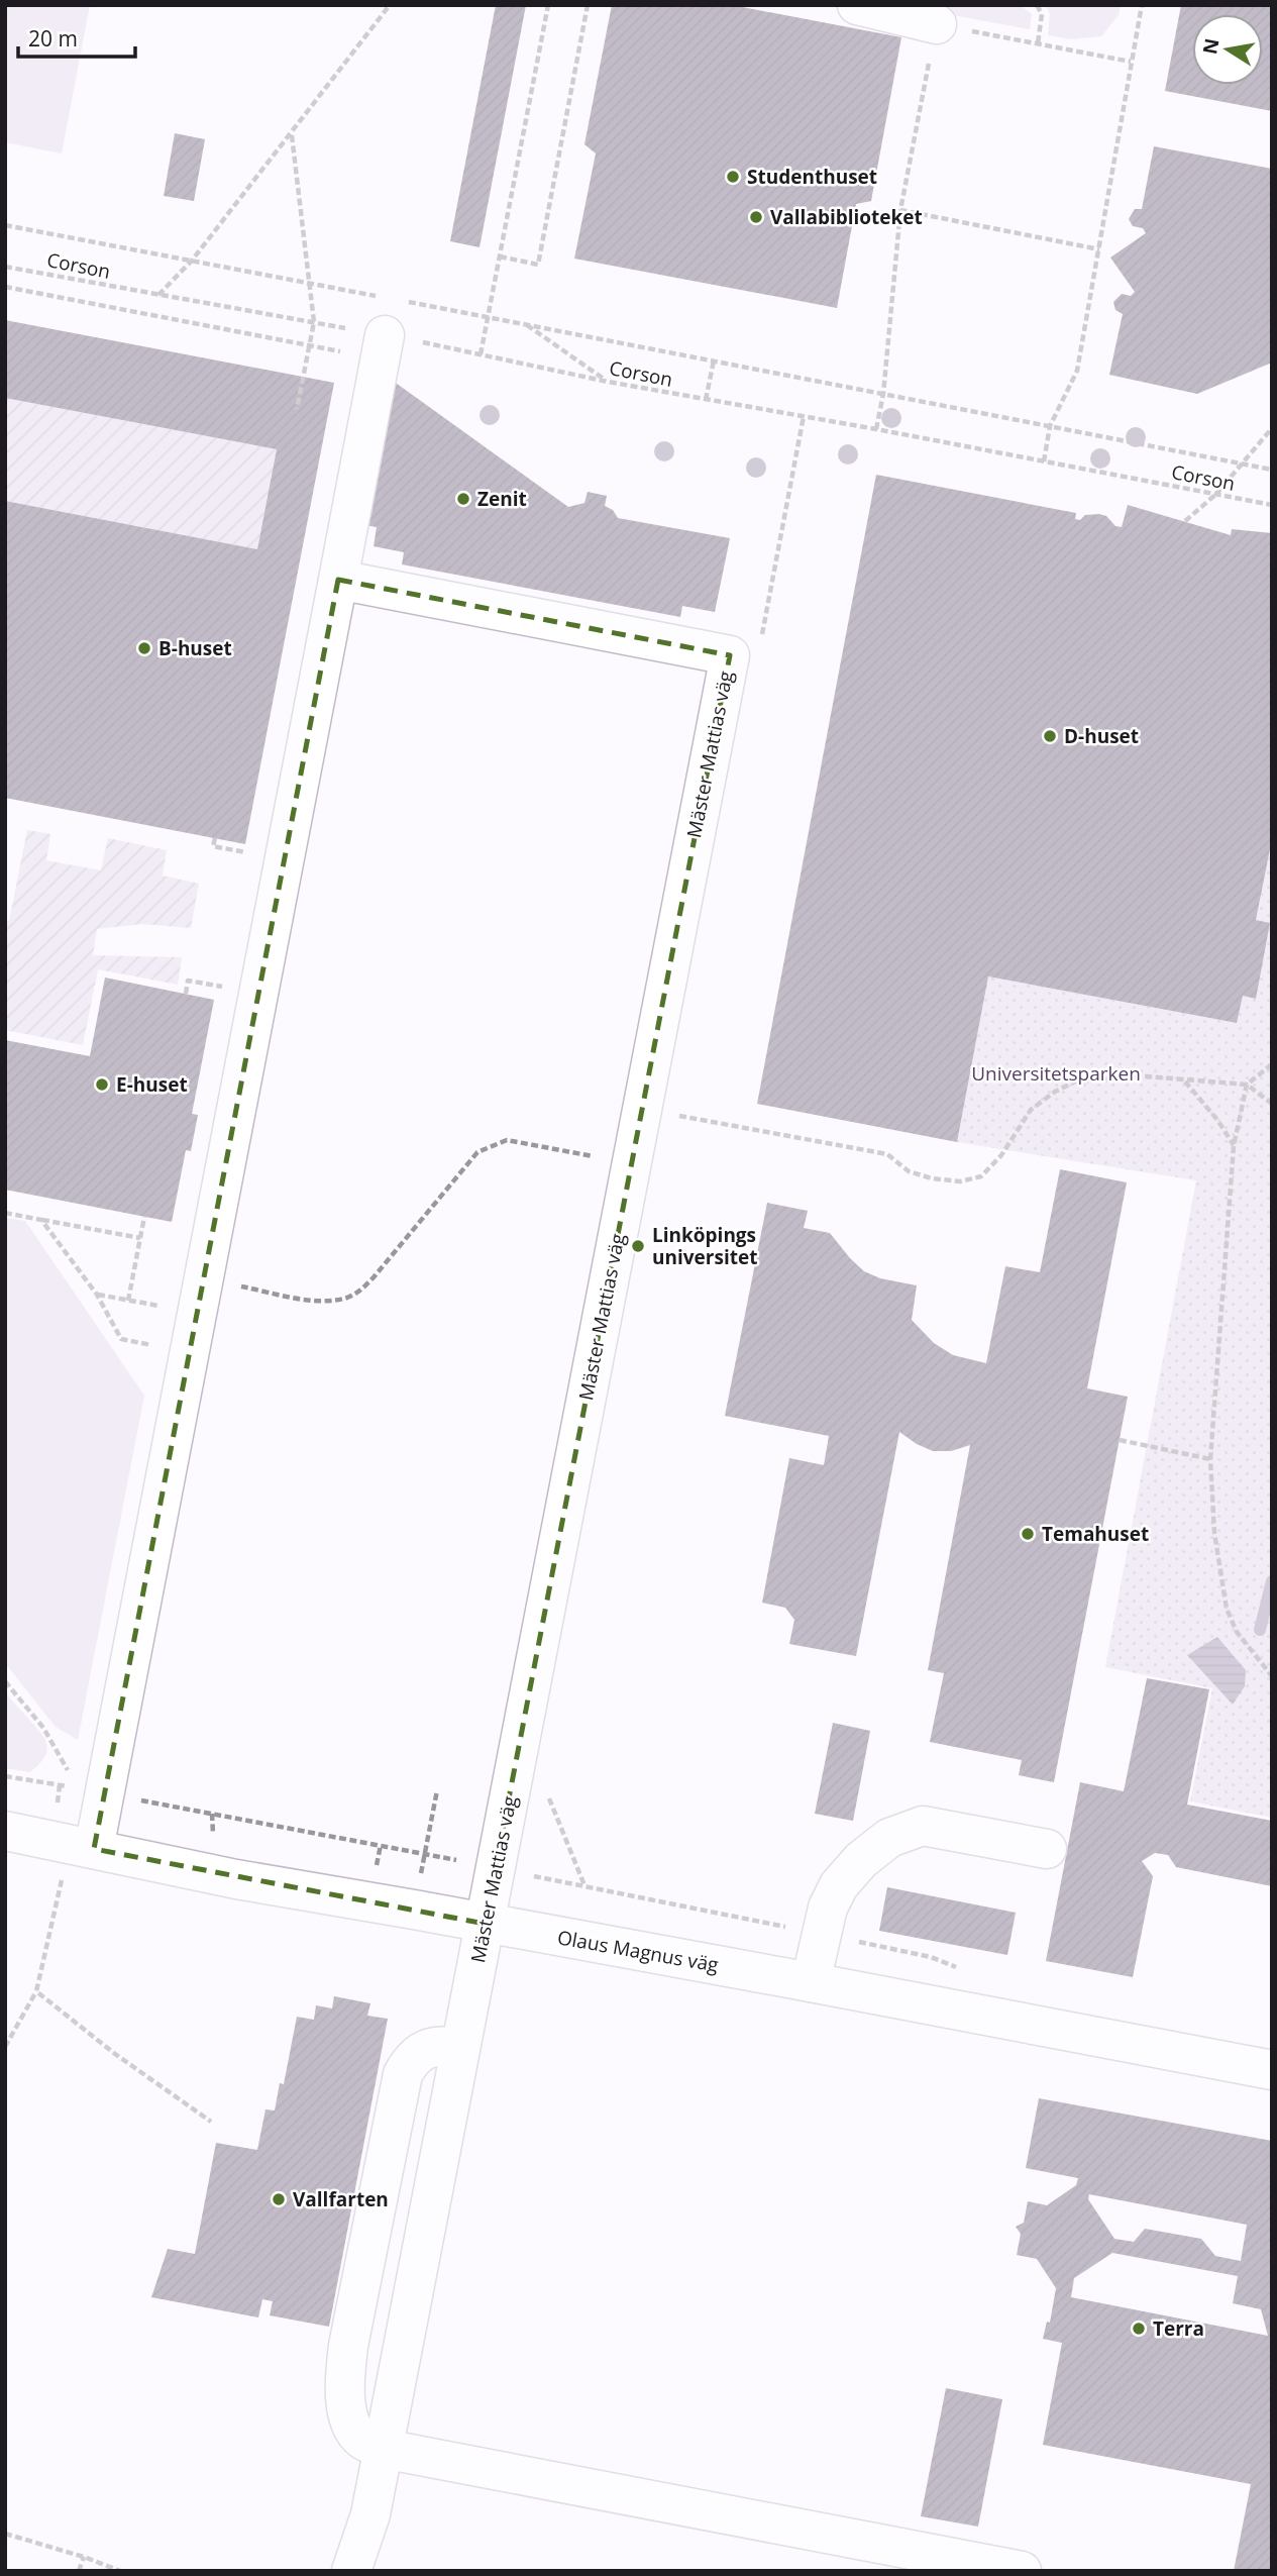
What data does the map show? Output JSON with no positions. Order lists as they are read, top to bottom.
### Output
{
  "streets": {
    "street": ["Mäster Mattias väg", "Olaus Magnus väg"],
    "path": ["Corson"]
  },
  "crossings": [
    ["Mäster Mattias väg", "Olaus Magnus väg"]
  ],
  "parks": ["Universitetsparken"],
  "places": [
    "Studenthuset",
    "Vallabiblioteket",
    "Zenit",
    "B-huset",
    "D-huset",
    "E-huset",
    "Linköpings universitet",
    "Temahuset",
    "Vallfarten",
    "Terra"
  ],
  "scale_bar": "20 m",
  "north": "left"
}
